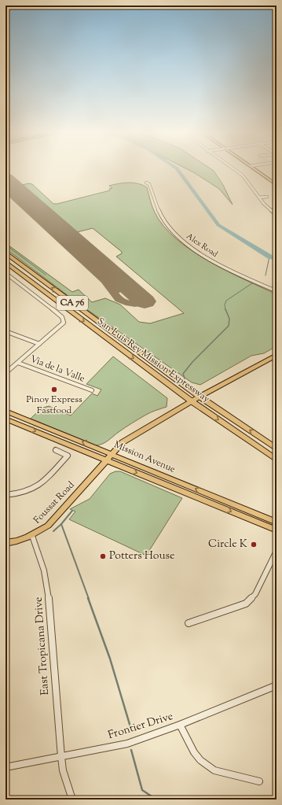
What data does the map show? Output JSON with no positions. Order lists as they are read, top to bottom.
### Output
{
  "streets": {
    "highway": ["CA 76", "San Luis Rey Mission Expressway"],
    "main road": ["Mission Avenue", "Foussat Road"],
    "street": [
      "Alex Road",
      "Via de la Valle",
      "East Tropicana Drive",
      "Frontier Drive"
    ]
  },
  "crossings": [
    ["San Luis Rey Mission Expressway", "Foussat Road"],
    ["Mission Avenue", "Foussat Road"],
    ["Foussat Road", "East Tropicana Drive"],
    ["East Tropicana Drive", "Frontier Drive"]
  ],
  "places": ["Pinoy Express Fastfood", "Circle K", "Potters House"]
}
